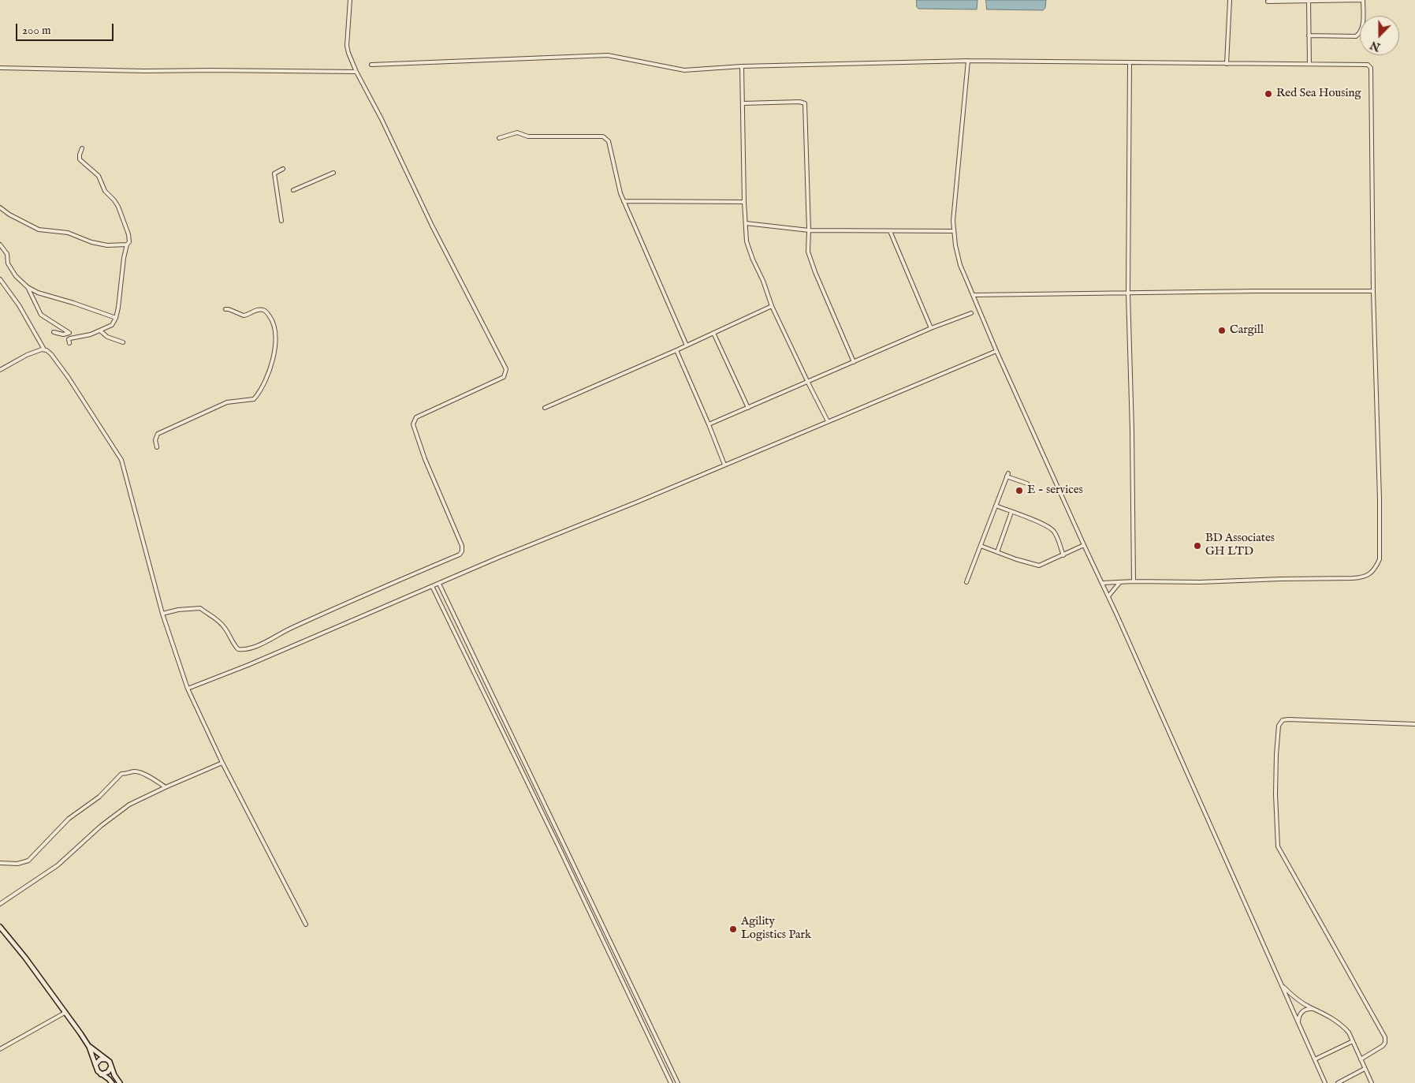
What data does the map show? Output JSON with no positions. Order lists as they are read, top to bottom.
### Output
{
  "places": [
    "Red Sea Housing",
    "Cargill",
    "E - services",
    "BD Associates GH LTD",
    "Agility Logistics Park"
  ],
  "scale_bar": "200 m",
  "north": "bottom"
}
